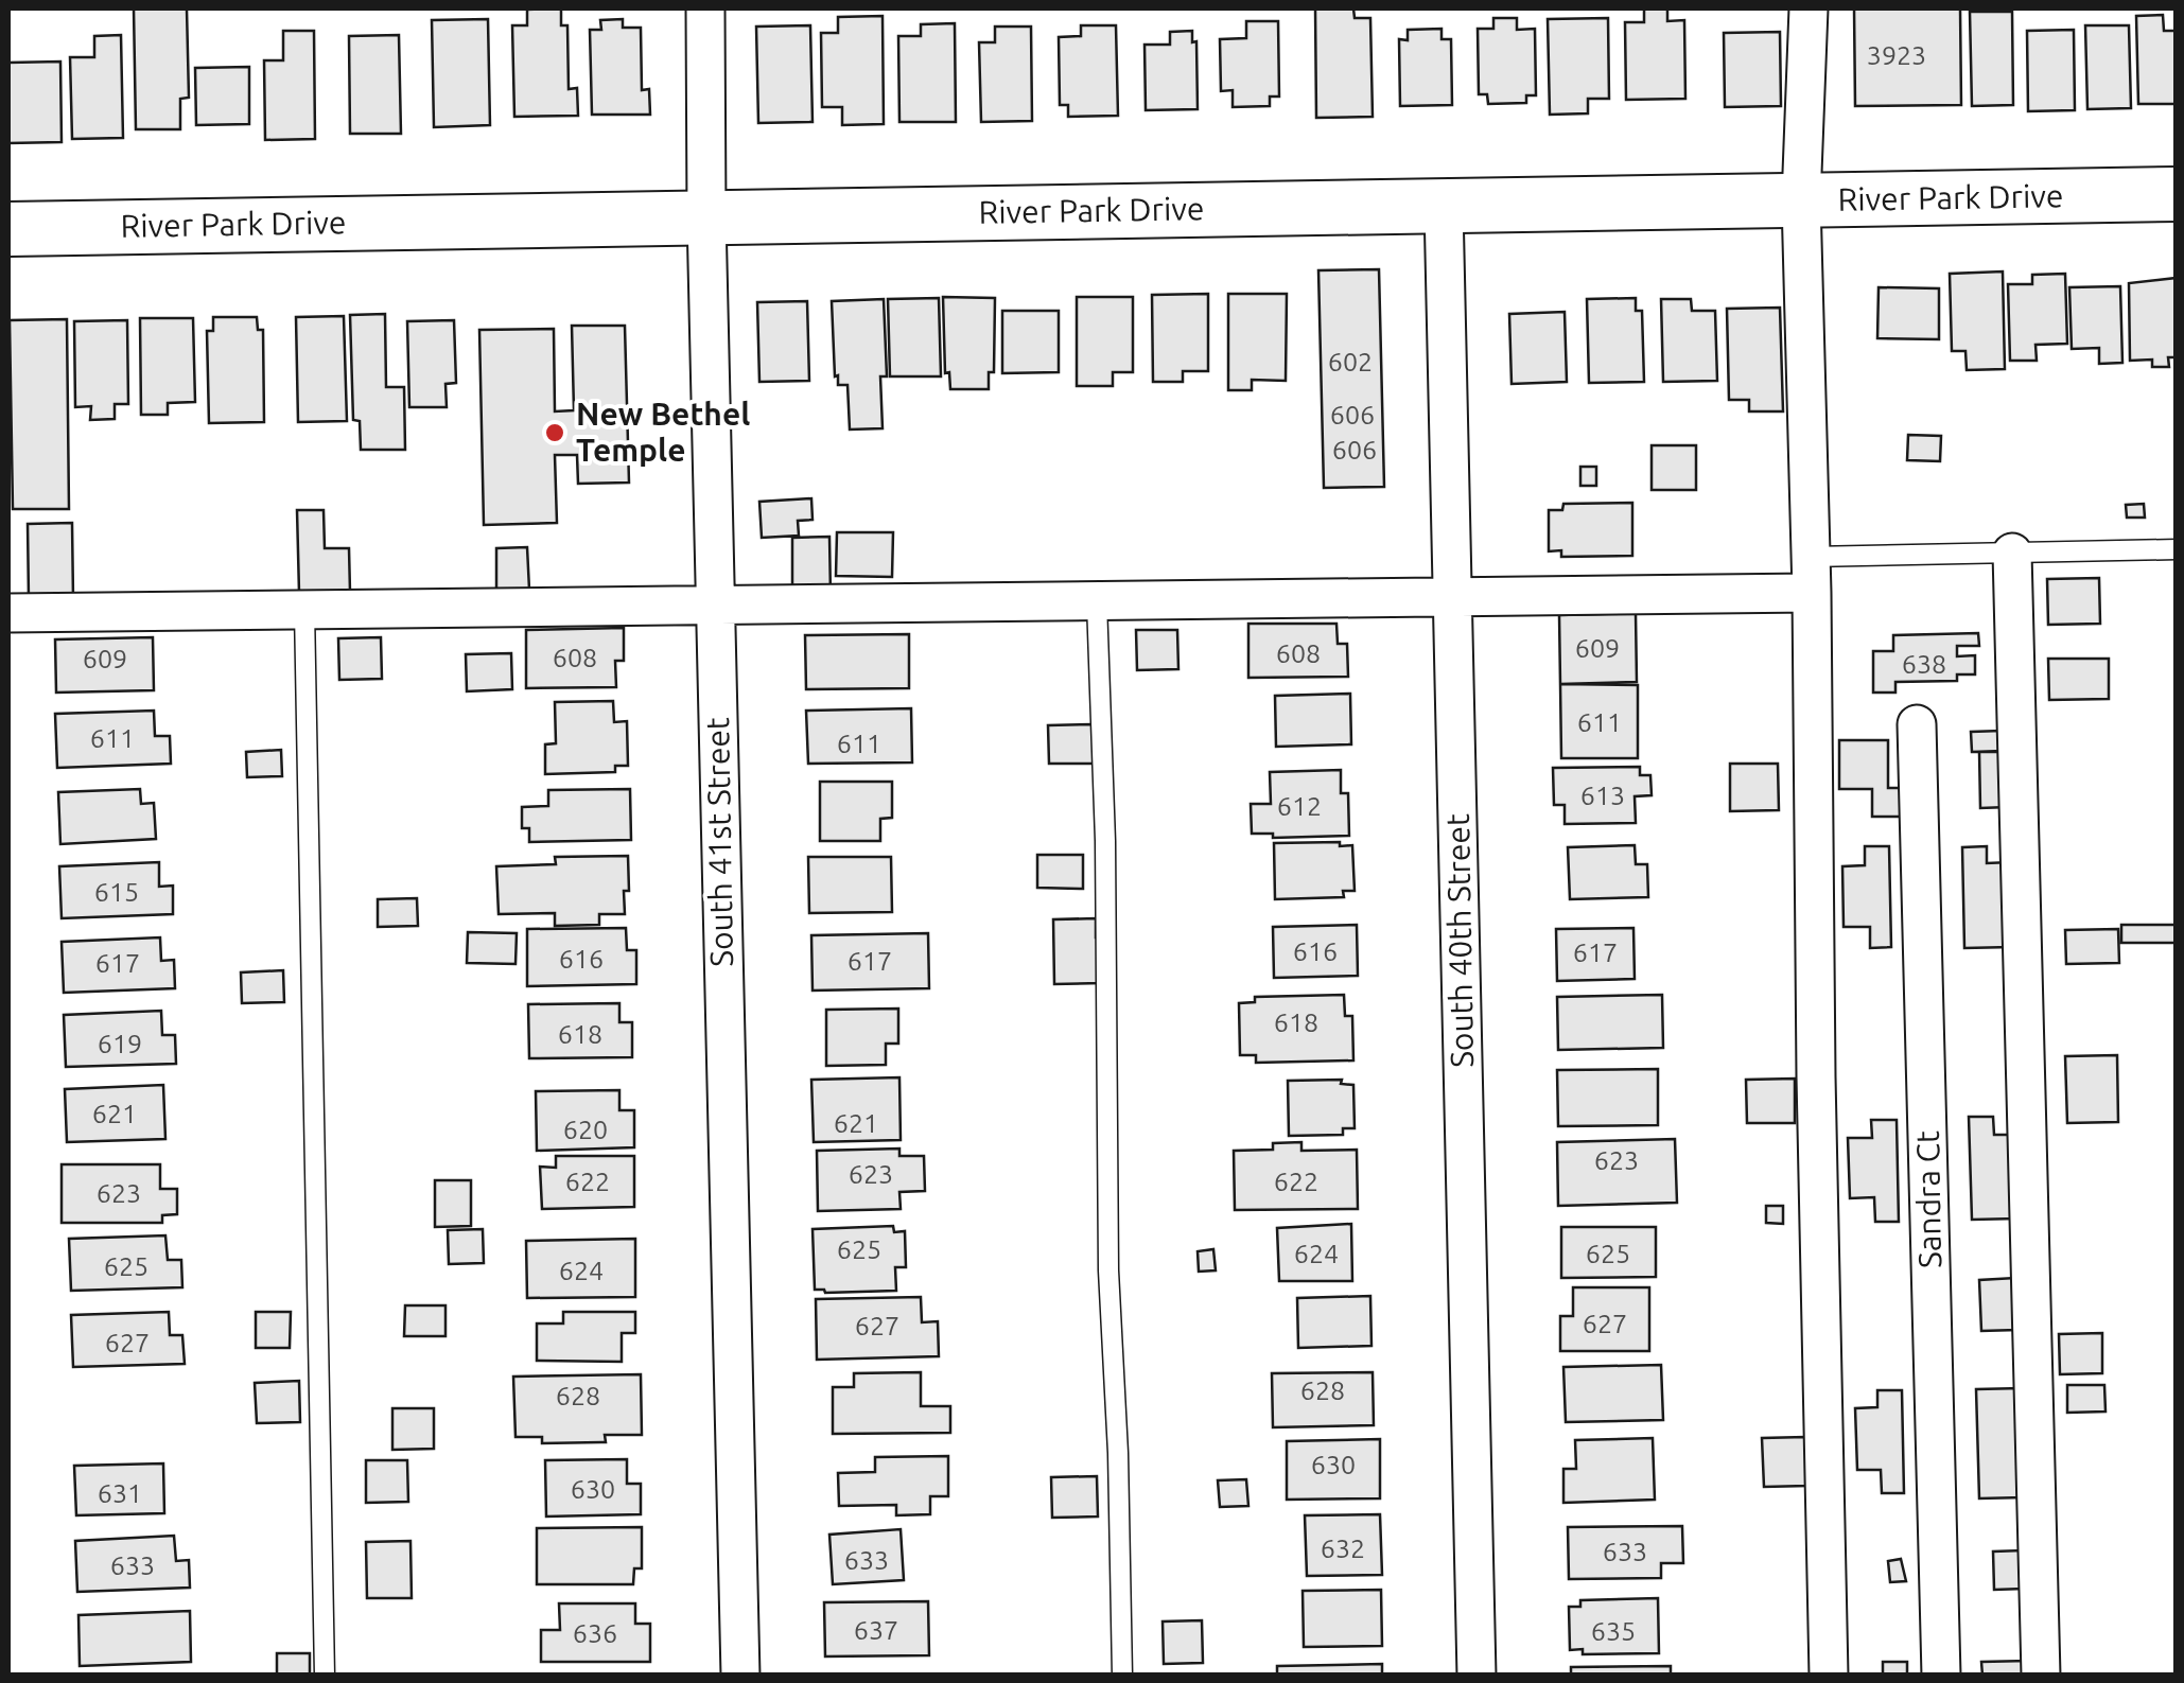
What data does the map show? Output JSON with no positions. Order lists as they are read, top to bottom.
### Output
{
  "streets": {
    "street": [
      "River Park Drive",
      "South 41st Street",
      "South 40th Street",
      "Sandra Ct"
    ]
  },
  "crossings": [
    ["River Park Drive", "South 41st Street"],
    ["River Park Drive", "South 40th Street"]
  ],
  "places": ["New Bethel Temple"],
  "house_numbers": [
    "3923",
    "602",
    "606",
    "606",
    "609",
    "608",
    "608",
    "609",
    "638",
    "611",
    "611",
    "611",
    "613",
    "612",
    "615",
    "616",
    "617",
    "616",
    "617",
    "617",
    "618",
    "618",
    "619",
    "621",
    "621",
    "620",
    "623",
    "623",
    "622",
    "622",
    "623",
    "625",
    "624",
    "625",
    "625",
    "624",
    "627",
    "627",
    "627",
    "628",
    "628",
    "630",
    "630",
    "631",
    "632",
    "633",
    "633",
    "633",
    "637",
    "635",
    "636"
  ]
}
